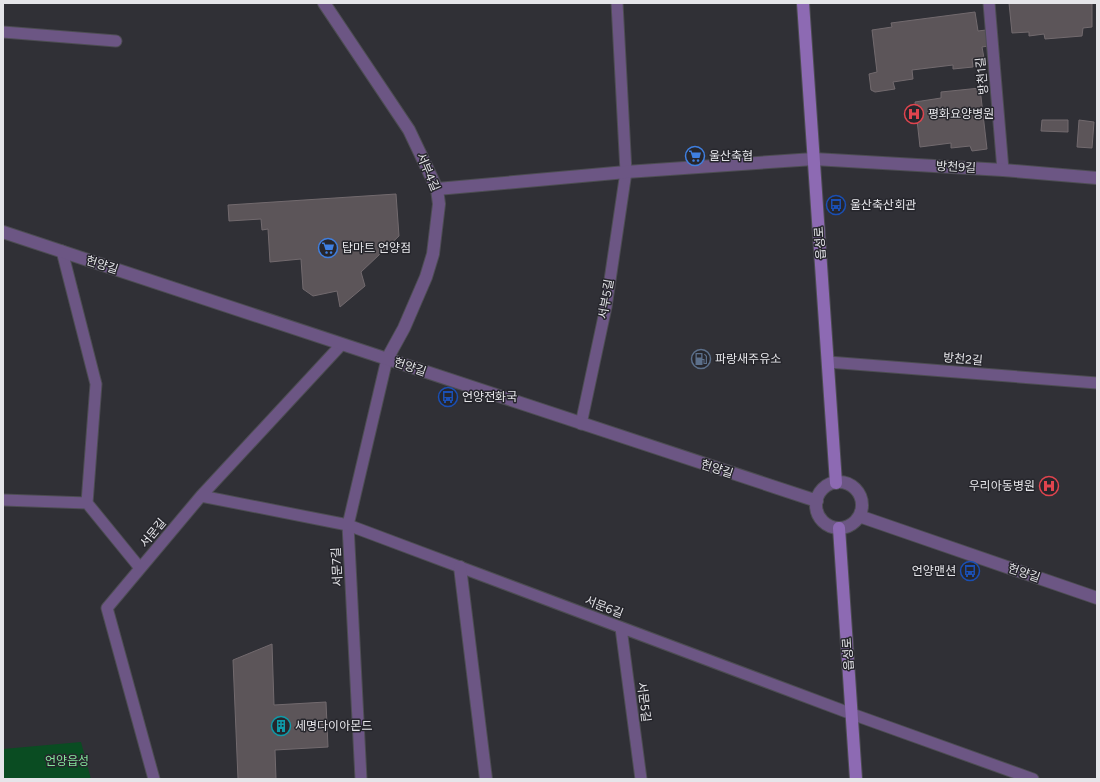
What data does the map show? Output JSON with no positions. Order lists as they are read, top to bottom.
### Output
{
  "streets": {
    "street": [
      "방천9길",
      "서부4길",
      "읍성로",
      "헌양길"
    ],
    "lane": [
      "방천1길",
      "서부5길",
      "방천2길",
      "서문길",
      "서문7길",
      "서문6길",
      "서문5길"
    ]
  },
  "crossings": [
    ["방천1길", "방천9길"],
    ["방천9길", "읍성로"],
    ["서부4길", "헌양길"],
    ["서부4길", "서문7길"],
    ["읍성로", "헌양길"],
    ["읍성로", "방천2길"],
    ["읍성로", "서문6길"],
    ["헌양길", "서부5길"],
    ["헌양길", "서문길"],
    ["헌양길", "서문7길"],
    ["서문길", "서문6길"],
    ["서문7길", "서문6길"],
    ["서문6길", "서문5길"]
  ],
  "parks": ["언양읍성"],
  "places": {
    "hospital": ["평화요양병원", "우리아동병원"],
    "supermarket": ["울산축협", "탑마트 언양점"],
    "bus stop": ["울산축산회관", "언양전화국", "언양맨션"],
    "fuel station": ["파랑새주유소"],
    "building": ["세명다이아몬드"]
  }
}
